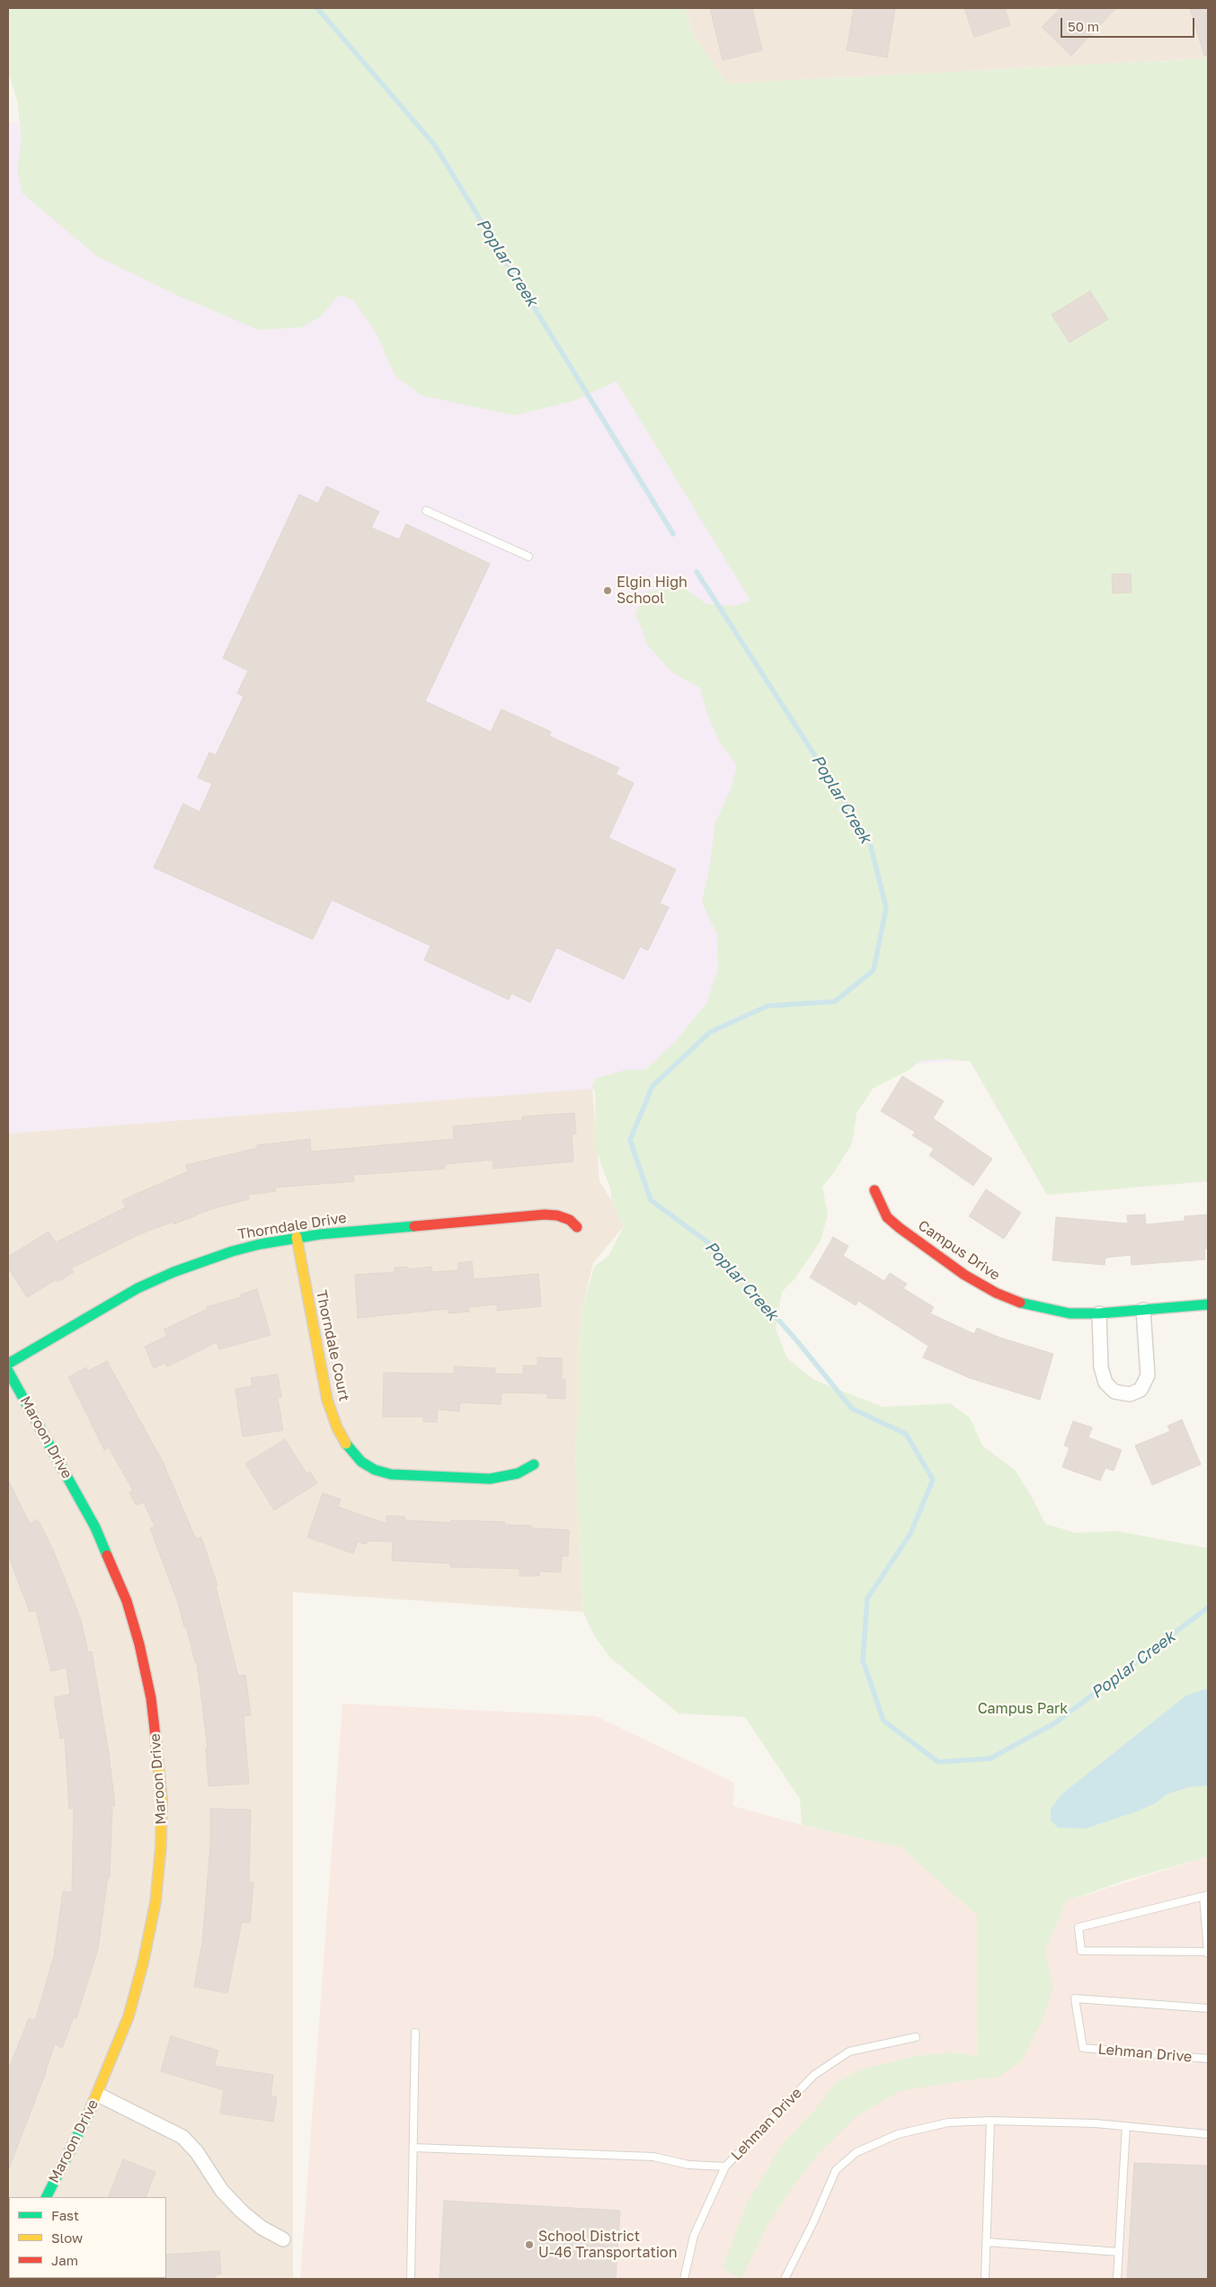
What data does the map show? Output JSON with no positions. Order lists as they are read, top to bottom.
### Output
{
  "streets": {
    "street": [
      "Thorndale Drive",
      "Campus Drive",
      "Thorndale Court",
      "Maroon Drive"
    ],
    "lane": ["Lehman Drive"]
  },
  "crossings": [
    ["Thorndale Drive", "Thorndale Court"]
  ],
  "water": ["Poplar Creek"],
  "parks": ["Campus Park"],
  "places": ["Elgin High School", "School District U-46 Transportation"],
  "legend": ["Fast", "Slow", "Jam"],
  "scale_bar": "50 m"
}
